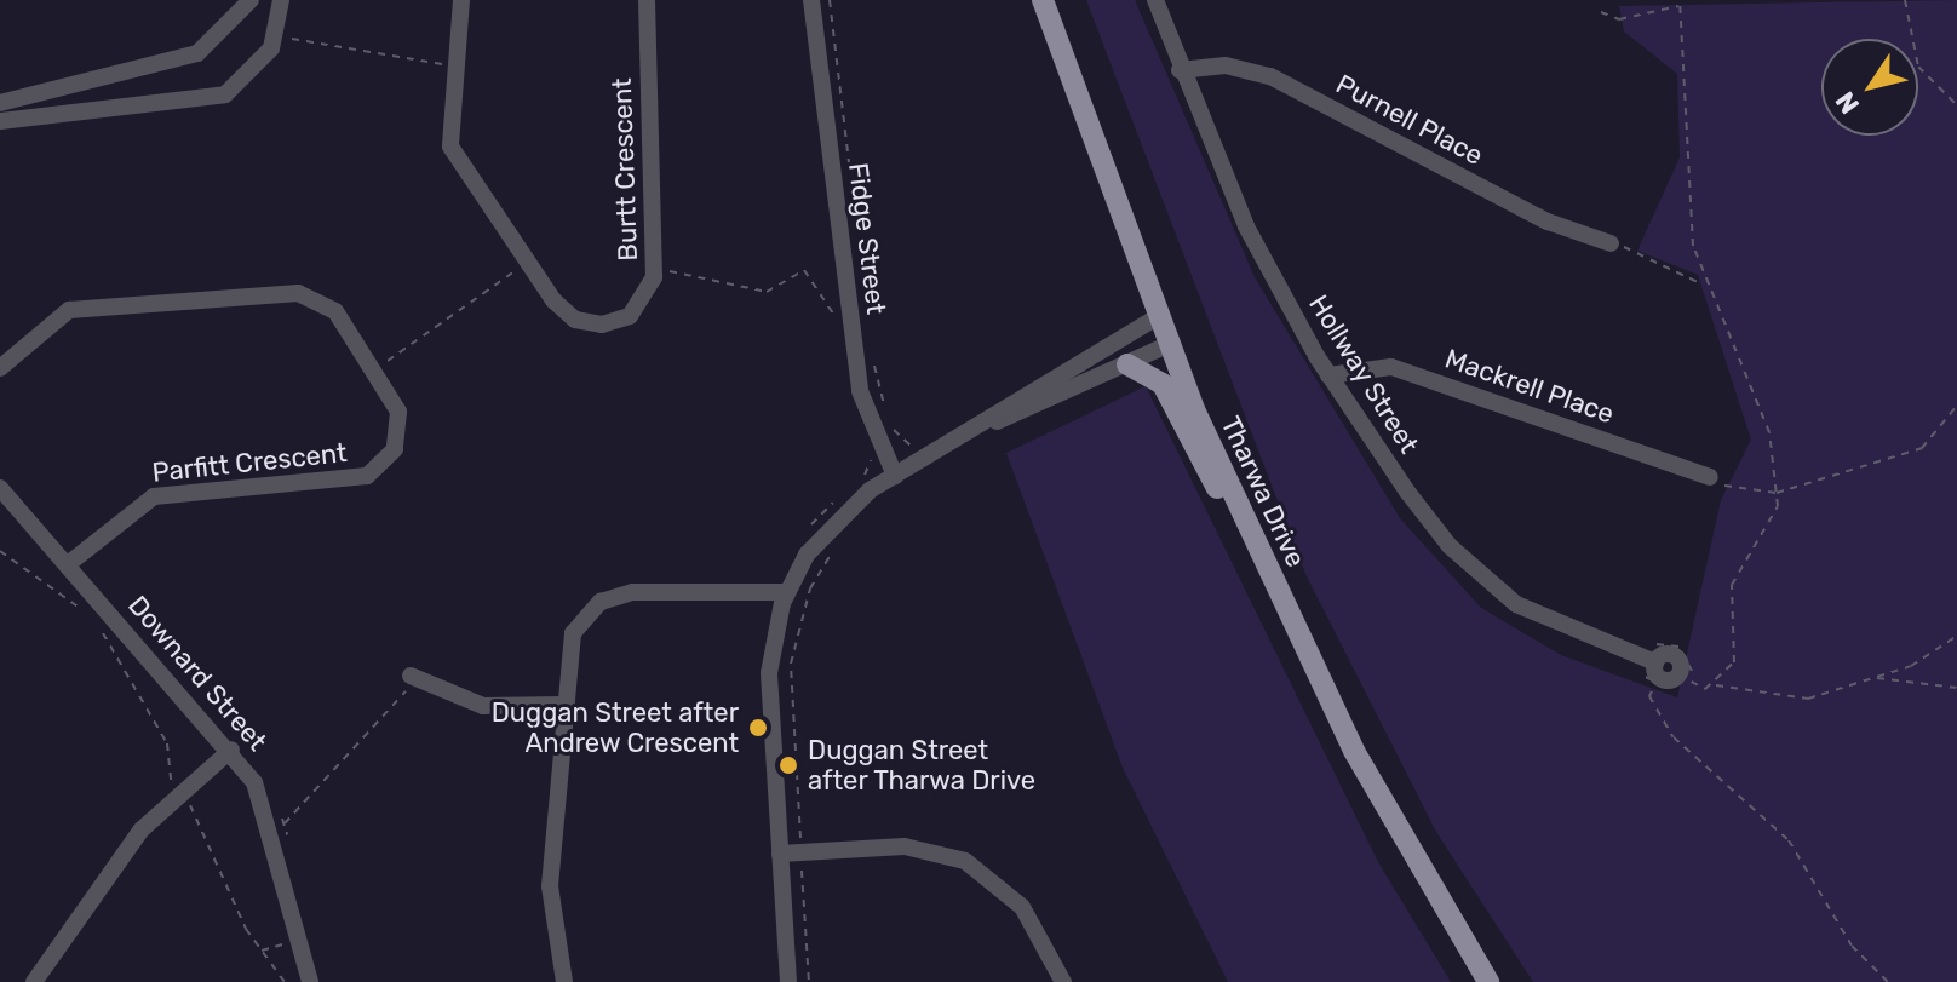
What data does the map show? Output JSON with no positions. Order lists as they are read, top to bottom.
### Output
{
  "streets": {
    "main road": ["Tharwa Drive"],
    "street": [
      "Purnell Place",
      "Burtt Crescent",
      "Fidge Street",
      "Hollway Street",
      "Mackrell Place",
      "Parfitt Crescent",
      "Downard Street"
    ]
  },
  "crossings": [
    ["Purnell Place", "Hollway Street"],
    ["Hollway Street", "Mackrell Place"],
    ["Parfitt Crescent", "Downard Street"]
  ],
  "places": ["Duggan Street after Andrew Crescent", "Duggan Street after Tharwa Drive"],
  "north": "bottom left"
}
